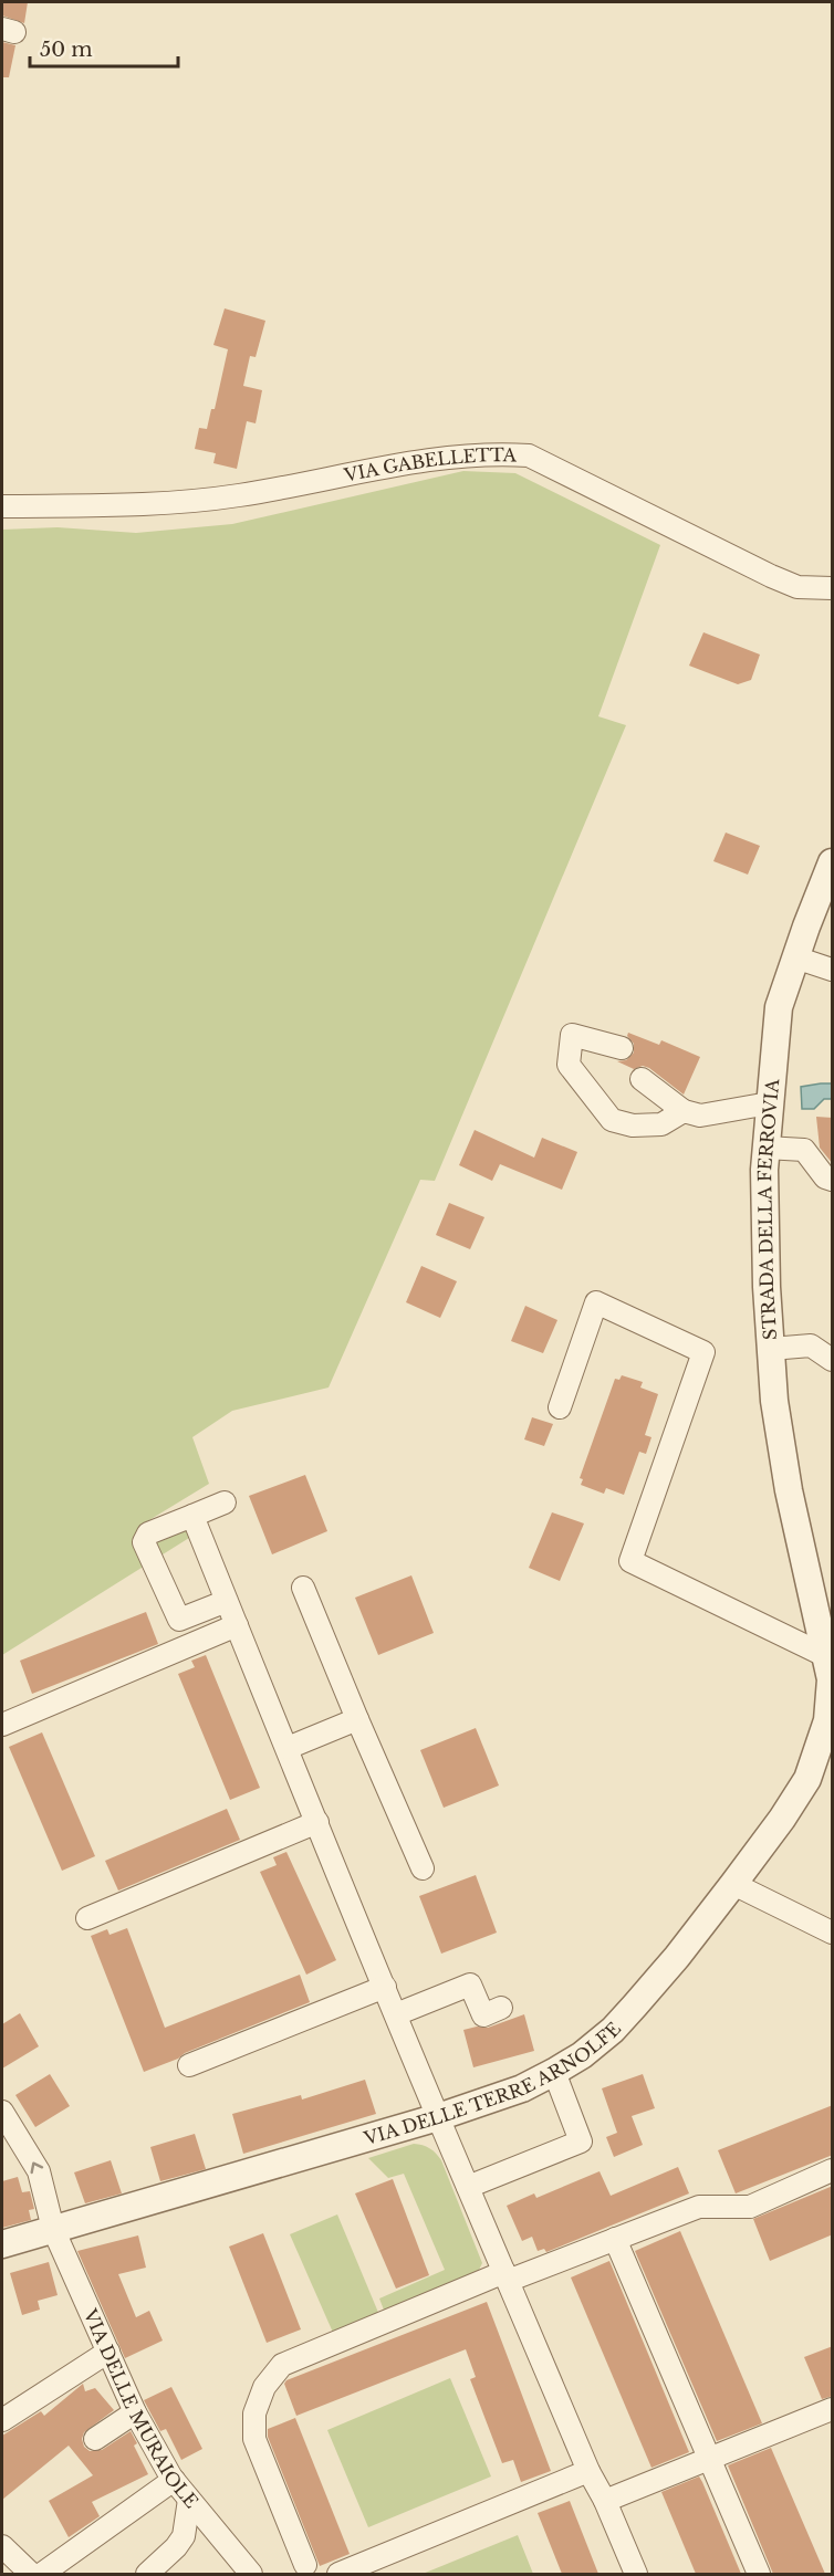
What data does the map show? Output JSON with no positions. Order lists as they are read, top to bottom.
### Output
{
  "streets": {
    "street": [
      "VIA GABELLETTA",
      "STRADA DELLA FERROVIA",
      "VIA DELLE TERRE ARNOLFE",
      "VIA DELLE MURAIOLE"
    ]
  },
  "crossings": [
    ["STRADA DELLA FERROVIA", "VIA DELLE TERRE ARNOLFE"],
    ["VIA DELLE TERRE ARNOLFE", "VIA DELLE MURAIOLE"]
  ],
  "scale_bar": "50 m"
}
